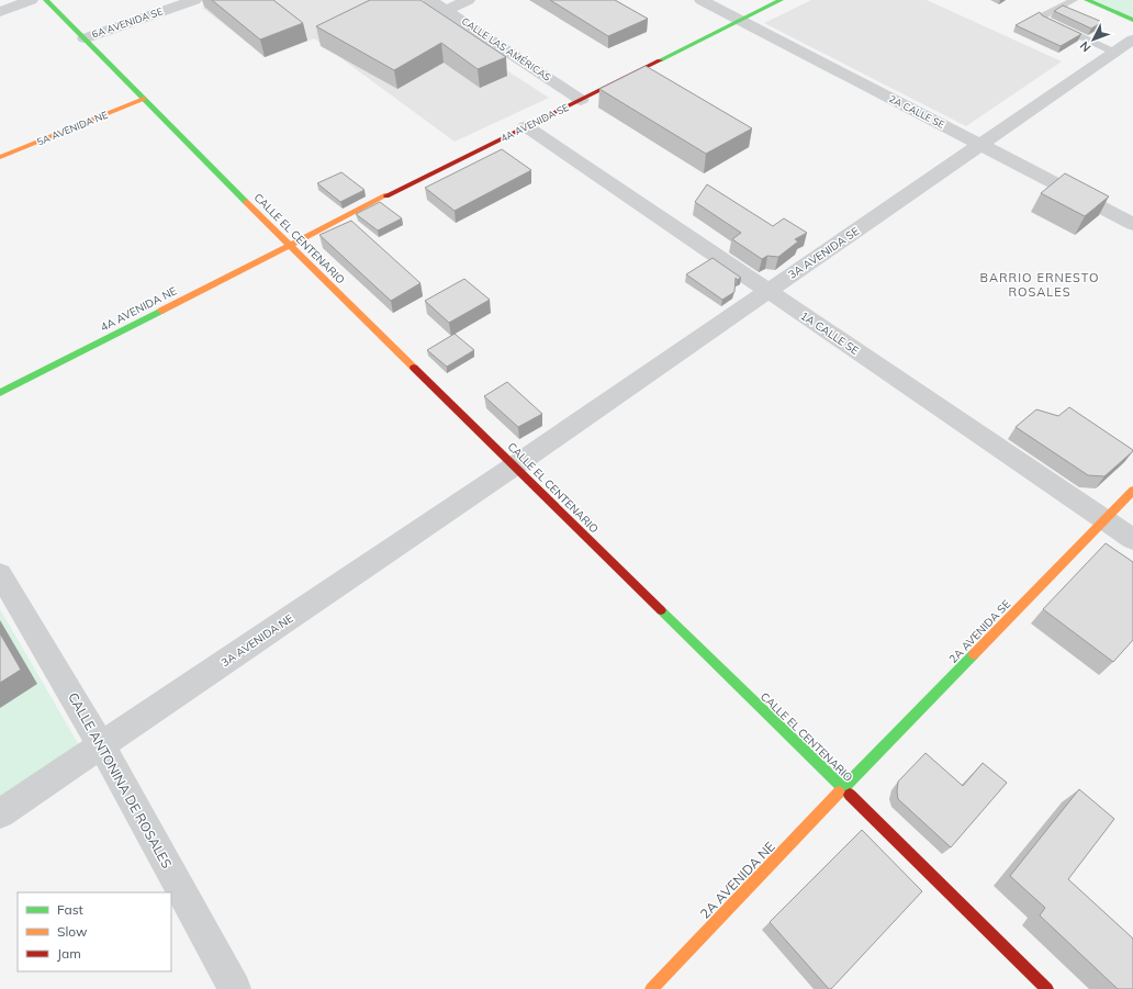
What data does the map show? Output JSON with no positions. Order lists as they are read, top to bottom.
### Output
{
  "streets": {
    "street": [
      "6A AVENIDA SE",
      "CALLE LAS AMÉRICAS",
      "2A CALLE SE",
      "4A AVENIDA SE",
      "5A AVENIDA NE",
      "CALLE EL CENTENARIO",
      "3A AVENIDA SE",
      "4A AVENIDA NE",
      "1A CALLE SE",
      "2A AVENIDA SE",
      "3A AVENIDA NE",
      "CALLE ANTONINA DE ROSALES",
      "2A AVENIDA NE"
    ]
  },
  "crossings": [
    ["6A AVENIDA SE", "CALLE EL CENTENARIO"],
    ["CALLE LAS AMÉRICAS", "4A AVENIDA SE"],
    ["2A CALLE SE", "4A AVENIDA SE"],
    ["2A CALLE SE", "3A AVENIDA SE"],
    ["4A AVENIDA SE", "CALLE EL CENTENARIO"],
    ["4A AVENIDA SE", "4A AVENIDA NE"],
    ["4A AVENIDA SE", "1A CALLE SE"],
    ["5A AVENIDA NE", "CALLE EL CENTENARIO"],
    ["CALLE EL CENTENARIO", "3A AVENIDA SE"],
    ["CALLE EL CENTENARIO", "4A AVENIDA NE"],
    ["CALLE EL CENTENARIO", "2A AVENIDA SE"],
    ["CALLE EL CENTENARIO", "3A AVENIDA NE"],
    ["CALLE EL CENTENARIO", "2A AVENIDA NE"],
    ["3A AVENIDA SE", "1A CALLE SE"],
    ["3A AVENIDA SE", "3A AVENIDA NE"],
    ["1A CALLE SE", "2A AVENIDA SE"],
    ["2A AVENIDA SE", "2A AVENIDA NE"],
    ["3A AVENIDA NE", "CALLE ANTONINA DE ROSALES"]
  ],
  "districts": ["BARRIO ERNESTO ROSALES"],
  "legend": ["Fast", "Slow", "Jam"],
  "north": "bottom left"
}
